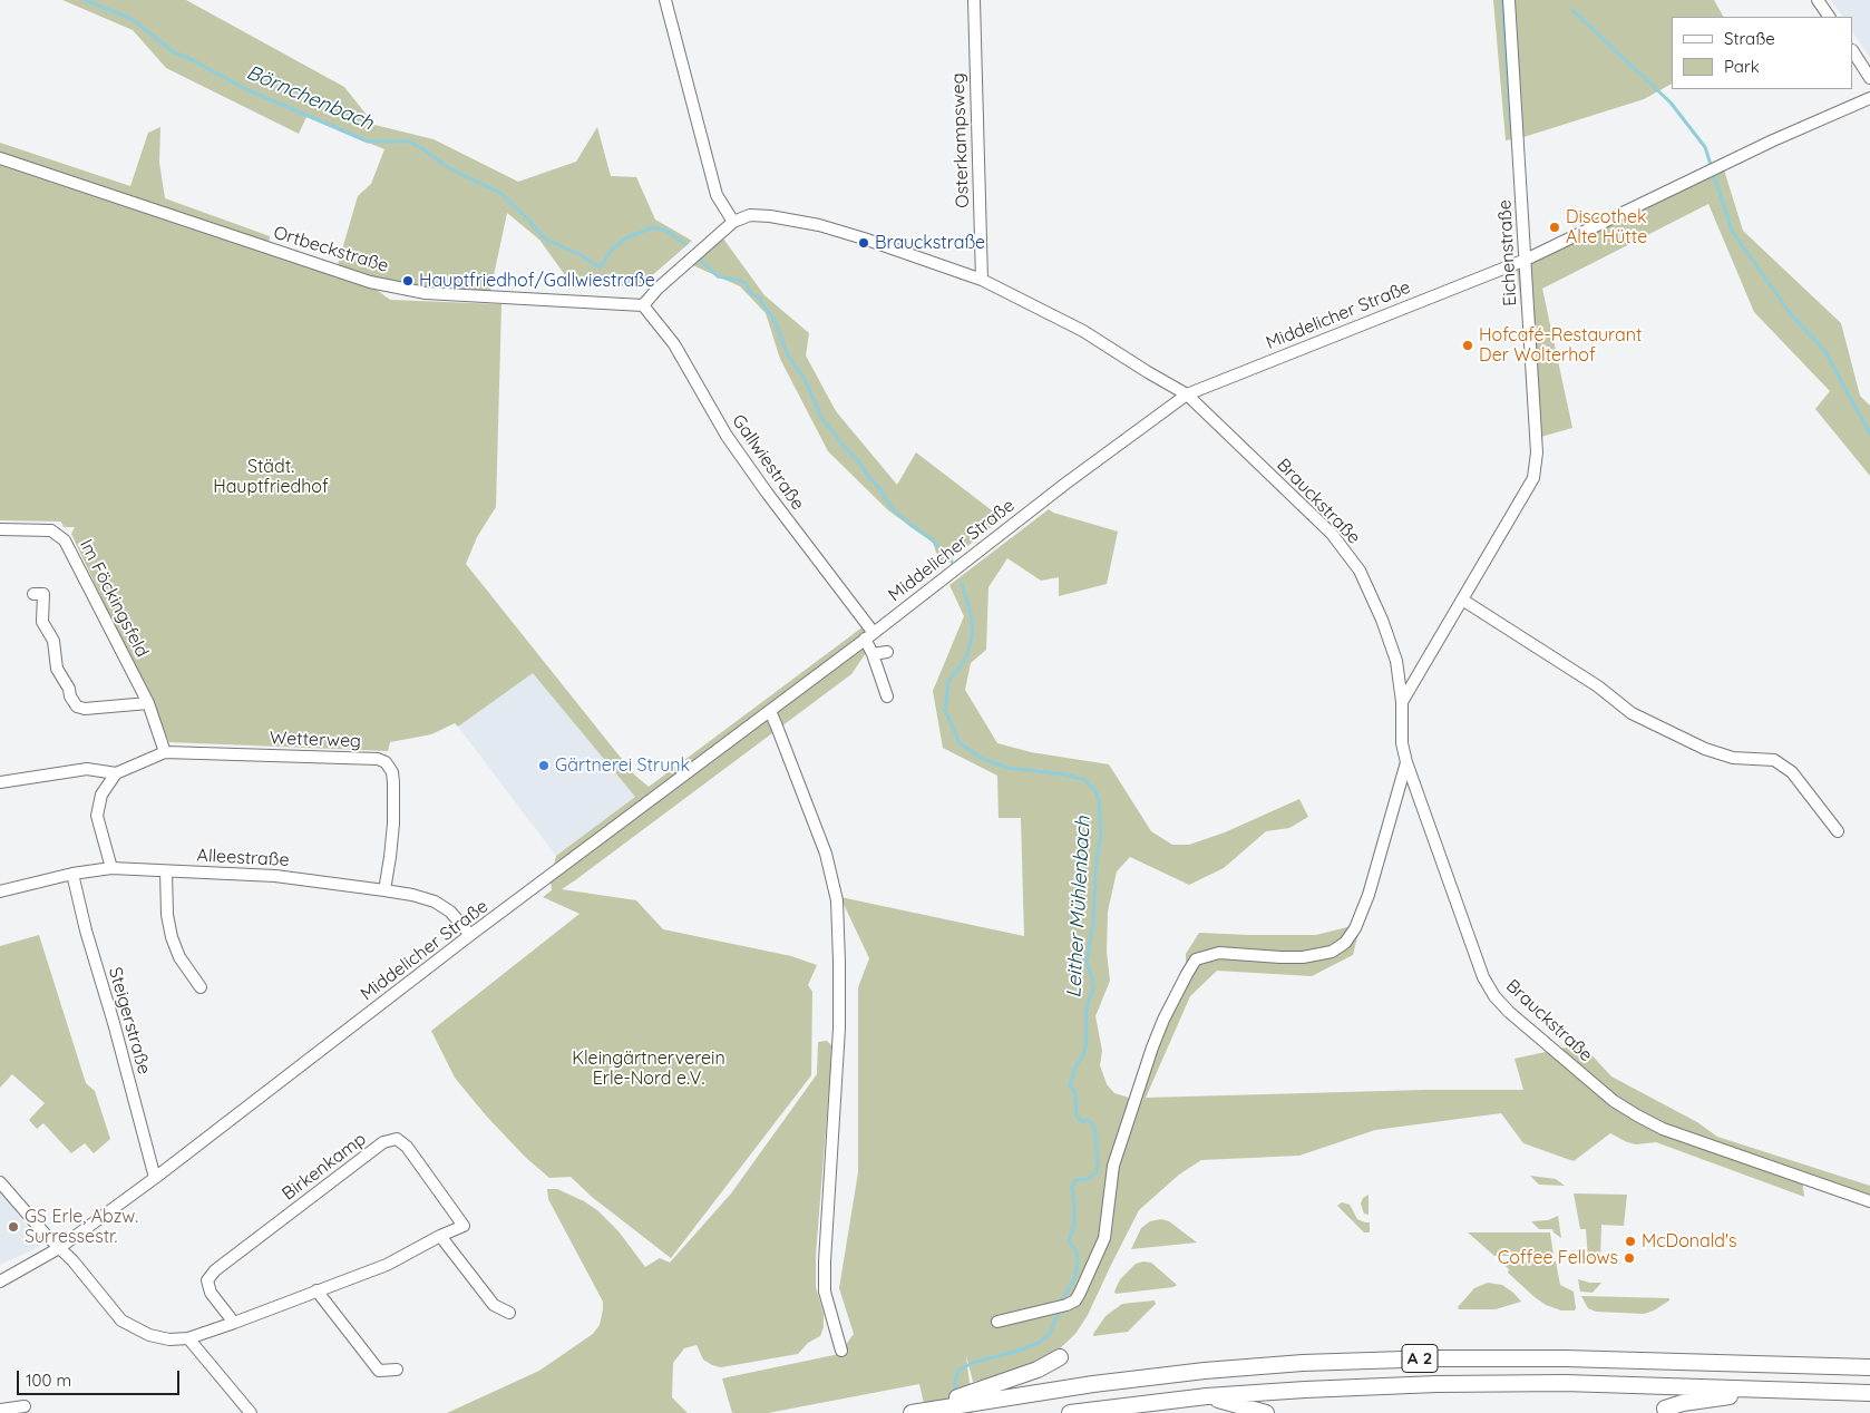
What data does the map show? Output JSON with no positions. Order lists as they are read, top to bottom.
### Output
{
  "streets": {
    "highway": ["A 2"],
    "street": [
      "Osterkampsweg",
      "Ortbeckstraße",
      "Eichenstraße",
      "Middelicher Straße",
      "Gallwiestraße",
      "Brauckstraße",
      "Im Föckingsfeld",
      "Wetterweg",
      "Alleestraße",
      "Steigerstraße",
      "Birkenkamp"
    ]
  },
  "crossings": [
    ["Osterkampsweg", "Brauckstraße"],
    ["Ortbeckstraße", "Gallwiestraße"],
    ["Eichenstraße", "Middelicher Straße"],
    ["Eichenstraße", "Brauckstraße"],
    ["Middelicher Straße", "Gallwiestraße"],
    ["Middelicher Straße", "Brauckstraße"],
    ["Middelicher Straße", "Alleestraße"],
    ["Middelicher Straße", "Steigerstraße"],
    ["Middelicher Straße", "Birkenkamp"],
    ["Im Föckingsfeld", "Wetterweg"],
    ["Wetterweg", "Alleestraße"],
    ["Alleestraße", "Steigerstraße"]
  ],
  "water": ["Börnchenbach", "Leither Mühlenbach"],
  "parks": ["Städt. Hauptfriedhof", "Kleingärtnerverein Erle-Nord e.V."],
  "places": [
    "Discothek Alte Hütte",
    "Brauckstraße",
    "Hauptfriedhof/Gallwiestraße",
    "Hofcafé-Restaurant Der Wolterhof",
    "Gärtnerei Strunk",
    "GS Erle, Abzw. Surressestr.",
    "McDonald's",
    "Coffee Fellows"
  ],
  "legend": ["Straße", "Park"],
  "scale_bar": "100 m"
}
